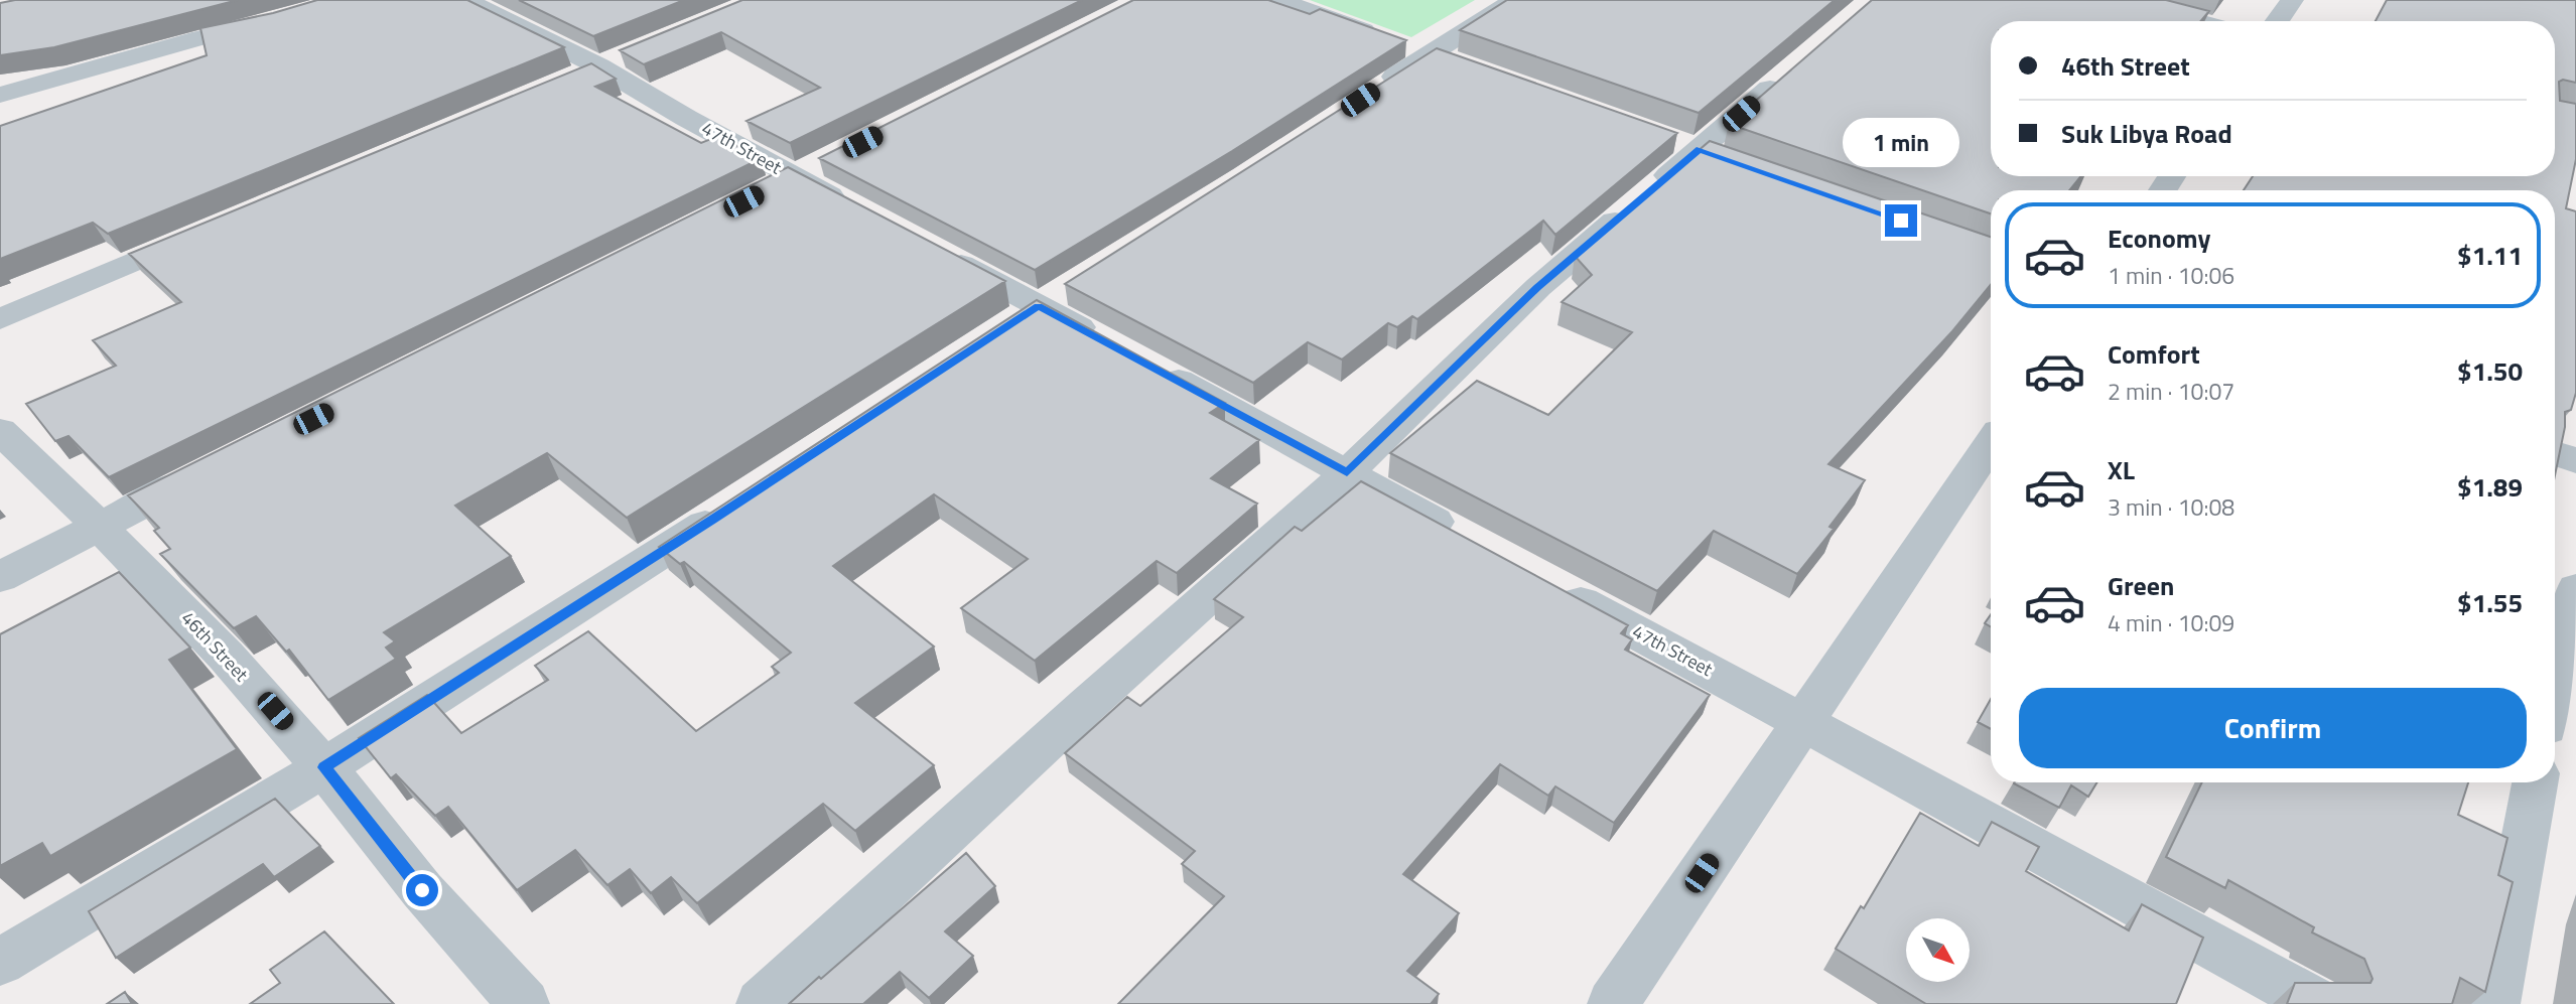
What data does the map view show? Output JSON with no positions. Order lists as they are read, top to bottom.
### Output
{
  "streets": {
    "street": ["47th Street", "46th Street"]
  },
  "north": "bottom right",
  "page": {
    "banner": ["46th Street", "Suk Libya Road"],
    "bubble": "1 min",
    "list": [
      {
        "name": "Economy",
        "note": "1 min · 10:06",
        "value": "$1.11"
      },
      {
        "name": "Comfort",
        "note": "2 min · 10:07",
        "value": "$1.50"
      },
      {
        "name": "XL",
        "note": "3 min · 10:08",
        "value": "$1.89"
      },
      {
        "name": "Green",
        "note": "4 min · 10:09",
        "value": "$1.55"
      }
    ],
    "buttons": "Confirm"
  }
}
